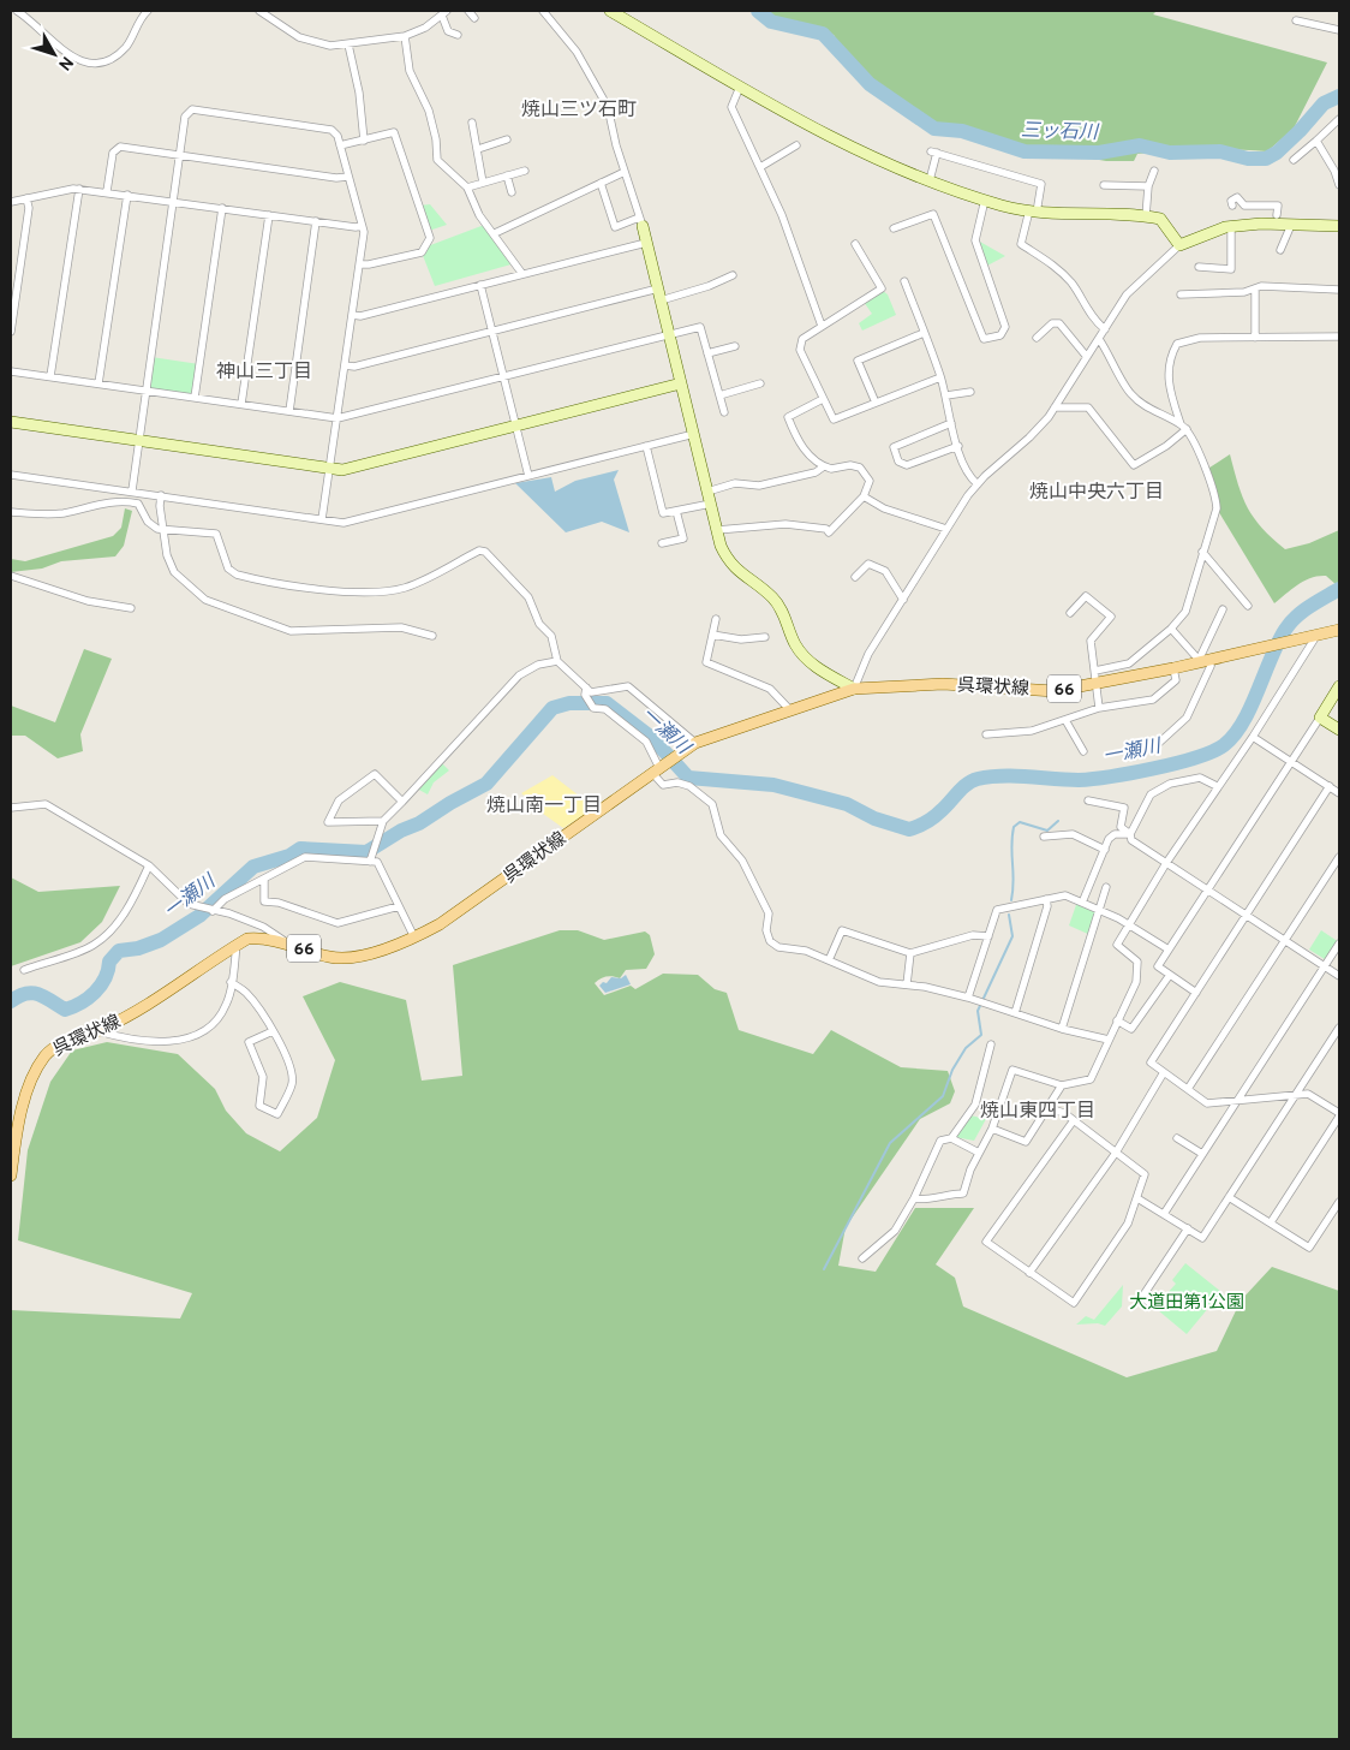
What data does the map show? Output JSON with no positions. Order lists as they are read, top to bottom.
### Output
{
  "streets": {
    "main road": ["呉環状線", "66"]
  },
  "districts": [
    "焼山三ツ石町",
    "神山三丁目",
    "焼山中央六丁目",
    "焼山南一丁目",
    "焼山東四丁目"
  ],
  "water": ["三ッ石川", "一瀬川"],
  "parks": ["大道田第1公園"],
  "north": "bottom right"
}
